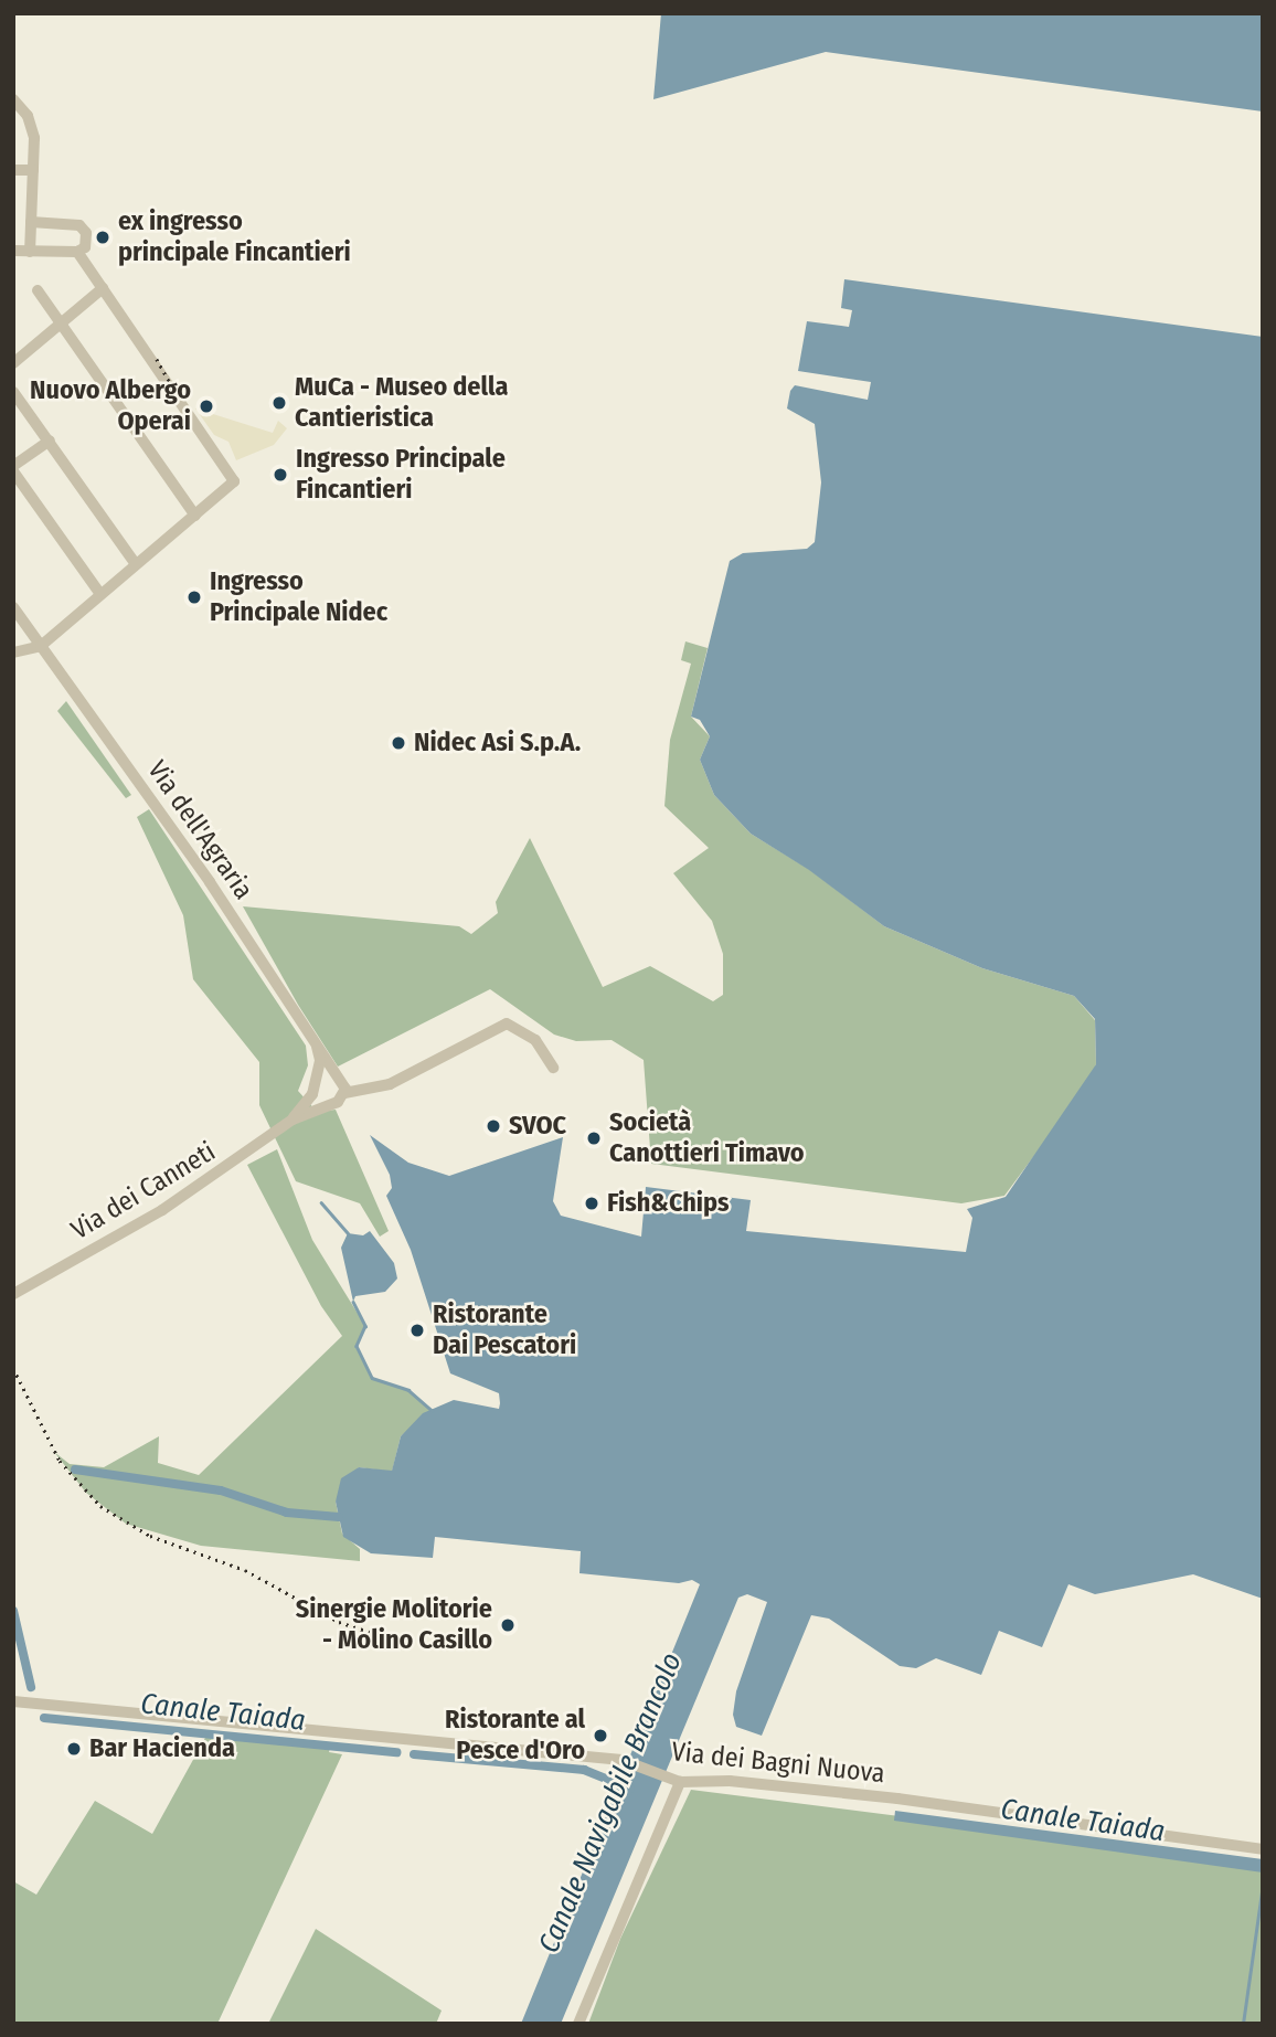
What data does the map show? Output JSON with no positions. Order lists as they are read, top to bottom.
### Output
{
  "streets": {
    "street": ["Via dell'Agraria", "Via dei Canneti", "Via dei Bagni Nuova"]
  },
  "water": ["Canale Taiada", "Canale Navigabile Brancolo"],
  "places": [
    "ex ingresso principale Fincantieri",
    "MuCa - Museo della Cantieristica",
    "Nuovo Albergo Operai",
    "Ingresso Principale Fincantieri",
    "Ingresso Principale Nidec",
    "Nidec Asi S.p.A.",
    "SVOC",
    "Società Canottieri Timavo",
    "Fish&Chips",
    "Ristorante Dai Pescatori",
    "Sinergie Molitorie - Molino Casillo",
    "Ristorante al Pesce d'Oro",
    "Bar Hacienda"
  ]
}
